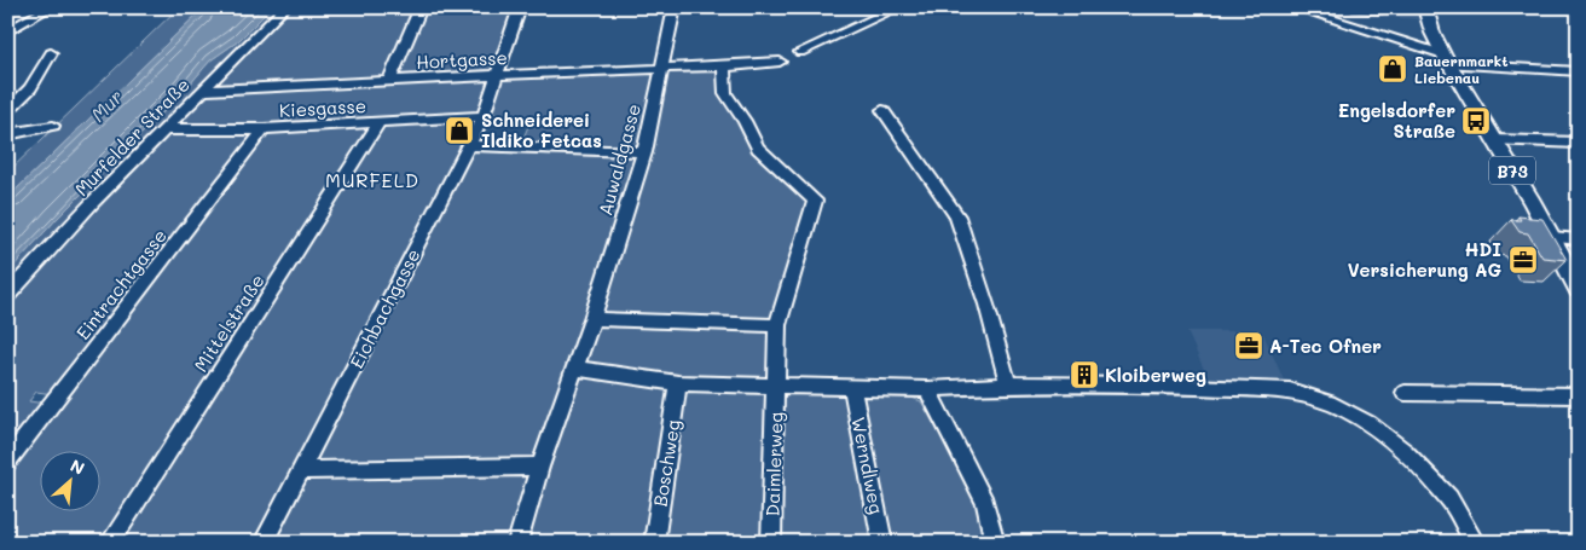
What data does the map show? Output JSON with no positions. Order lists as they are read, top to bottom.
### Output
{
  "streets": {
    "main road": ["B73"],
    "street": [
      "Hortgasse",
      "Kiesgasse",
      "Murfelder Straße",
      "Auwaldgasse",
      "Eintrachtgasse",
      "Eichbachgasse",
      "Mittelstraße",
      "Boschweg",
      "Daimlerweg",
      "Werndlweg"
    ]
  },
  "crossings": [
    ["Hortgasse", "Murfelder Straße"],
    ["Hortgasse", "Auwaldgasse"],
    ["Hortgasse", "Eichbachgasse"],
    ["Hortgasse", "Daimlerweg"],
    ["Kiesgasse", "Murfelder Straße"],
    ["Kiesgasse", "Eintrachtgasse"],
    ["Kiesgasse", "Eichbachgasse"],
    ["Kiesgasse", "Mittelstraße"]
  ],
  "districts": ["MURFELD"],
  "water": ["Mur"],
  "places": {
    "shop": ["Bauernmarkt Liebenau", "Schneiderei Ildiko Fetcas"],
    "bus stop": ["Engelsdorfer Straße"],
    "office": ["HDI Versicherung AG", "A-Tec Ofner"],
    "building": ["Kloiberweg"]
  },
  "north": "top right"
}
